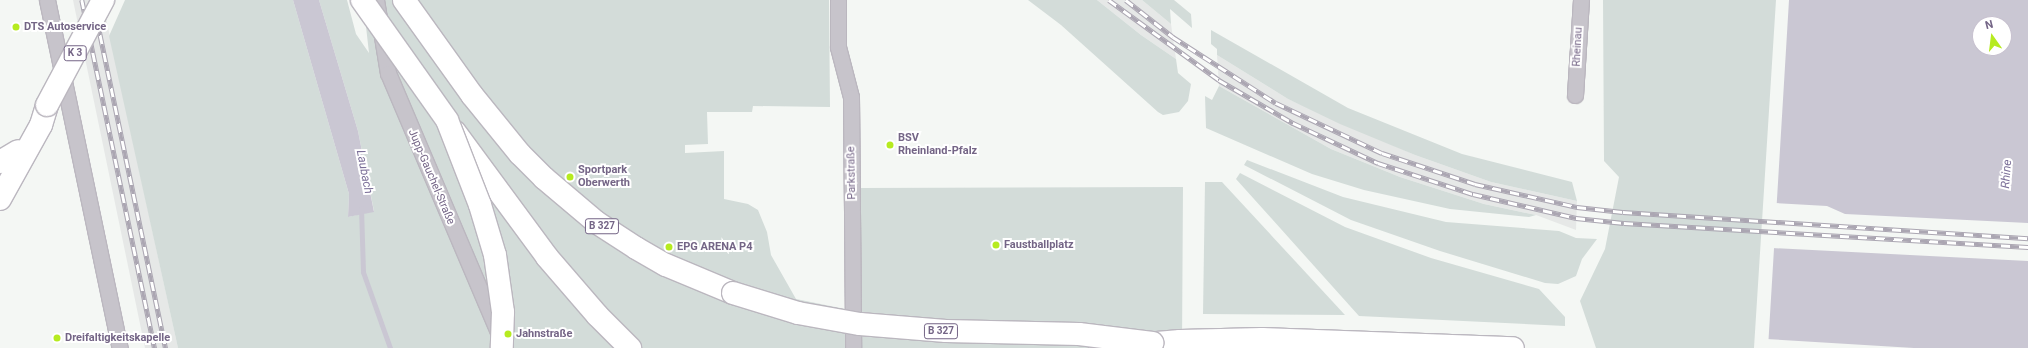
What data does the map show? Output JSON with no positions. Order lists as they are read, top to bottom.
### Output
{
  "streets": {
    "main road": ["K 3", "B 327"],
    "street": ["Rheinau", "Parkstraße", "Jupp-Gauchel-Straße"]
  },
  "water": ["Laubach", "Rhine"],
  "places": [
    "DTS Autoservice",
    "BSV Rheinland-Pfalz",
    "Sportpark Oberwerth",
    "Faustballplatz",
    "EPG ARENA P4",
    "Jahnstraße",
    "Dreifaltigkeitskapelle"
  ],
  "north": "top"
}
